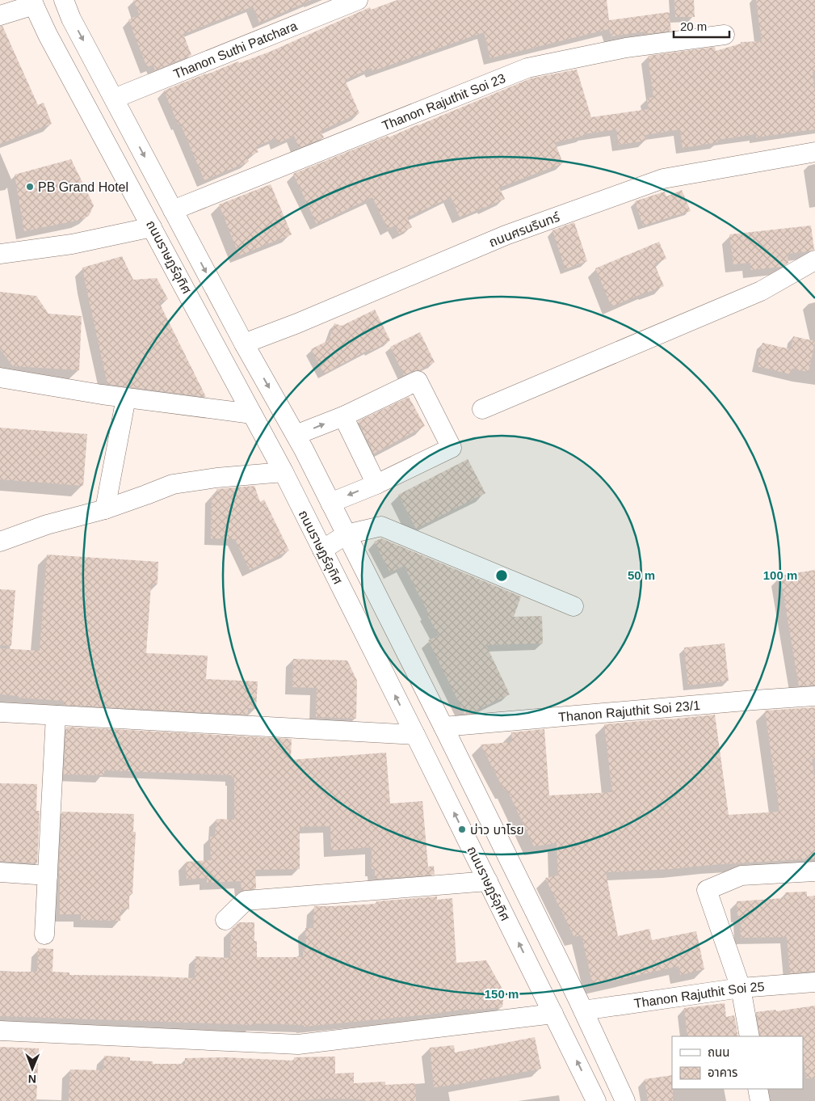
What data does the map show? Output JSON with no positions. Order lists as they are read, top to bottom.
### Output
{
  "streets": {
    "street": [
      "Thanon Suthi Patchara",
      "Thanon Rajuthit Soi 23",
      "ถนนศรนรินทร์",
      "ถนนราษฏร์อุทิศ",
      "Thanon Rajuthit Soi 23/1",
      "Thanon Rajuthit Soi 25"
    ]
  },
  "crossings": [
    ["Thanon Suthi Patchara", "ถนนราษฏร์อุทิศ"],
    ["Thanon Rajuthit Soi 23", "ถนนราษฏร์อุทิศ"],
    ["ถนนศรนรินทร์", "ถนนราษฏร์อุทิศ"],
    ["ถนนราษฏร์อุทิศ", "Thanon Rajuthit Soi 23/1"],
    ["ถนนราษฏร์อุทิศ", "Thanon Rajuthit Soi 25"]
  ],
  "places": ["PB Grand Hotel", "บ่าว บาโรย"],
  "legend": ["ถนน", "อาคาร"],
  "scale_bar": "20 m",
  "north": "bottom",
  "rings": ["50 m", "100 m", "150 m"]
}
